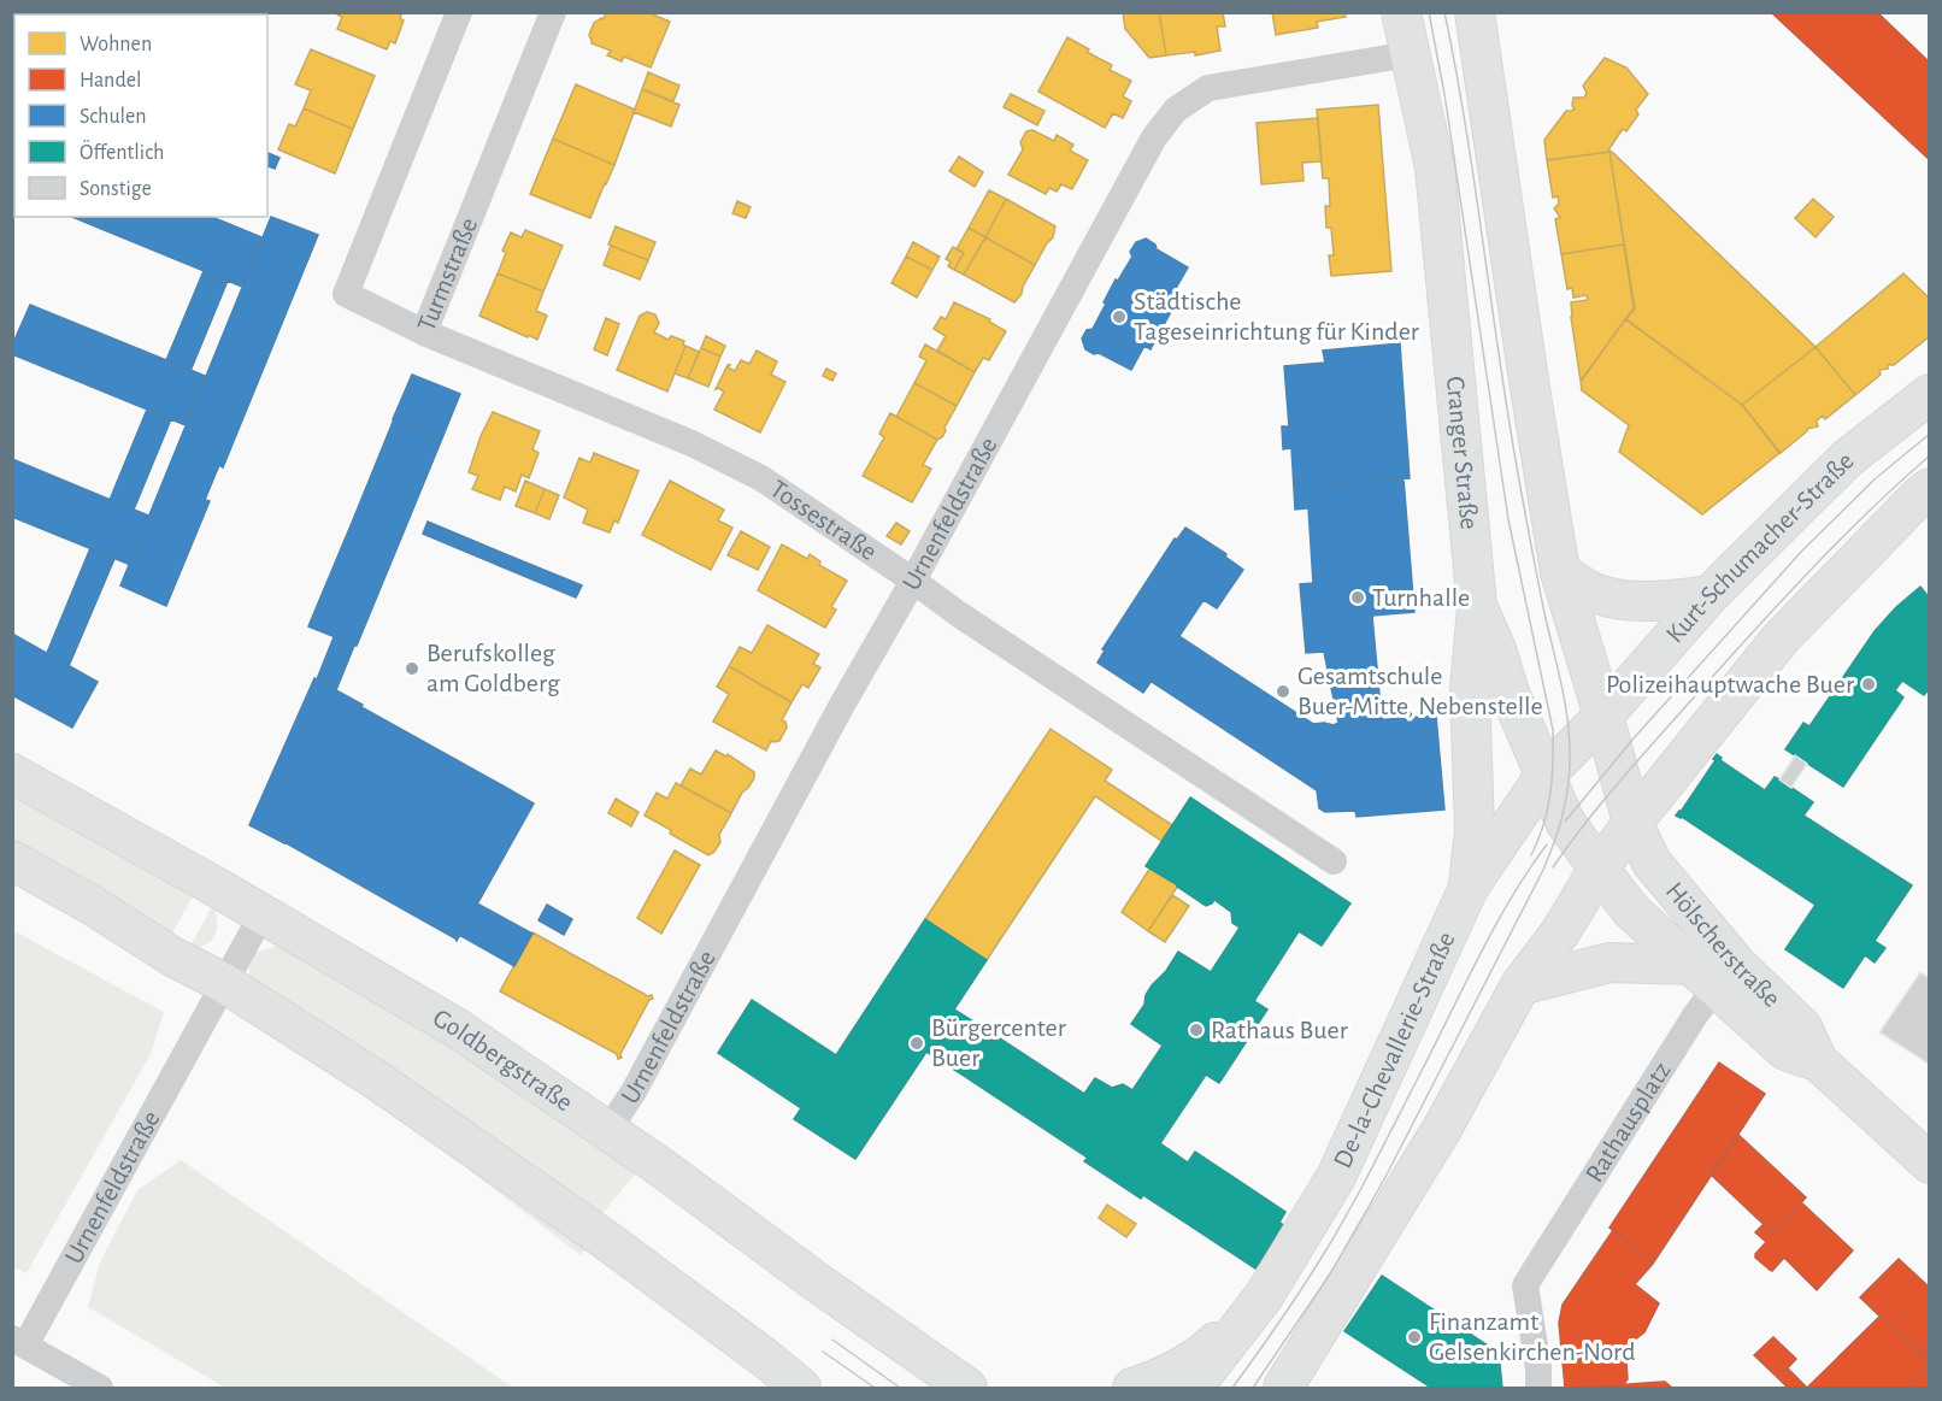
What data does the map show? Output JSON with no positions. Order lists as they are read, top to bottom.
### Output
{
  "streets": {
    "main road": [
      "Cranger Straße",
      "Kurt-Schumacher-Straße",
      "Hölscherstraße",
      "De-la-Chevallerie-Straße",
      "Goldbergstraße"
    ],
    "street": [
      "Turmstraße",
      "Urnenfeldstraße",
      "Tossestraße",
      "Rathausplatz"
    ]
  },
  "crossings": [
    ["Turmstraße", "Tossestraße"],
    ["Cranger Straße", "Urnenfeldstraße"],
    ["Cranger Straße", "Hölscherstraße"],
    ["Cranger Straße", "De-la-Chevallerie-Straße"],
    ["Urnenfeldstraße", "Tossestraße"],
    ["Urnenfeldstraße", "Goldbergstraße"],
    ["Kurt-Schumacher-Straße", "De-la-Chevallerie-Straße"],
    ["Hölscherstraße", "Rathausplatz"]
  ],
  "places": [
    "Städtische Tageseinrichtung für Kinder",
    "Turnhalle",
    "Berufskolleg am Goldberg",
    "Polizeihauptwache Buer",
    "Gesamtschule Buer-Mitte, Nebenstelle",
    "Rathaus Buer",
    "Bürgercenter Buer",
    "Finanzamt Gelsenkirchen-Nord"
  ],
  "legend": [
    "Wohnen",
    "Handel",
    "Schulen",
    "Öffentlich",
    "Sonstige"
  ]
}
